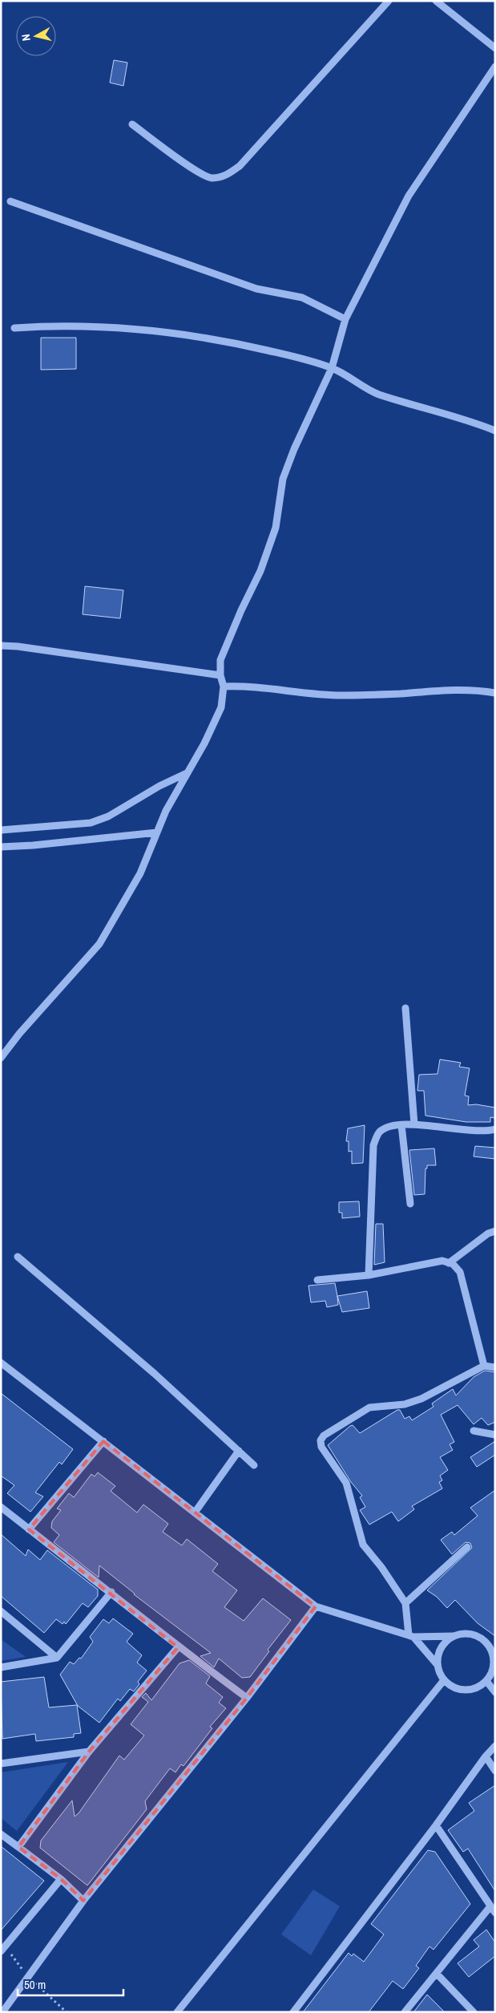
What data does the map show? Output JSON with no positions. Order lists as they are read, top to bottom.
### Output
{
  "scale_bar": "50 m",
  "north": "left"
}
